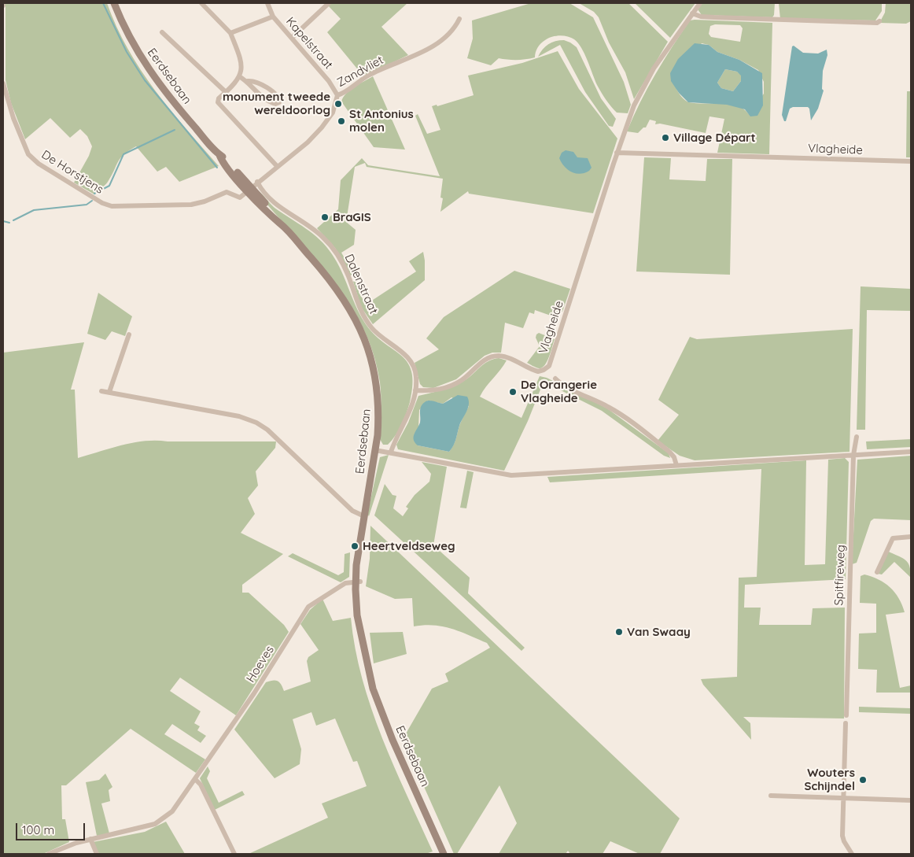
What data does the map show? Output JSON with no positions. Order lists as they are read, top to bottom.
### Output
{
  "streets": {
    "main road": ["Eerdsebaan"],
    "street": [
      "Kapelstraat",
      "Zandvliet",
      "Vlagheide",
      "De Horstjens",
      "Dalenstraat",
      "Spitfireweg",
      "Hoeves"
    ]
  },
  "crossings": [
    ["Kapelstraat", "Zandvliet"],
    ["Zandvliet", "Eerdsebaan"],
    ["Zandvliet", "De Horstjens"],
    ["Zandvliet", "Dalenstraat"],
    ["Eerdsebaan", "De Horstjens"],
    ["Eerdsebaan", "Hoeves"],
    ["Vlagheide", "Dalenstraat"]
  ],
  "places": [
    "monument tweede wereldoorlog",
    "St Antonius molen",
    "Village Départ",
    "BraGIS",
    "De Orangerie Vlagheide",
    "Heertveldseweg",
    "Van Swaay",
    "Wouters Schijndel"
  ],
  "scale_bar": "100 m"
}
